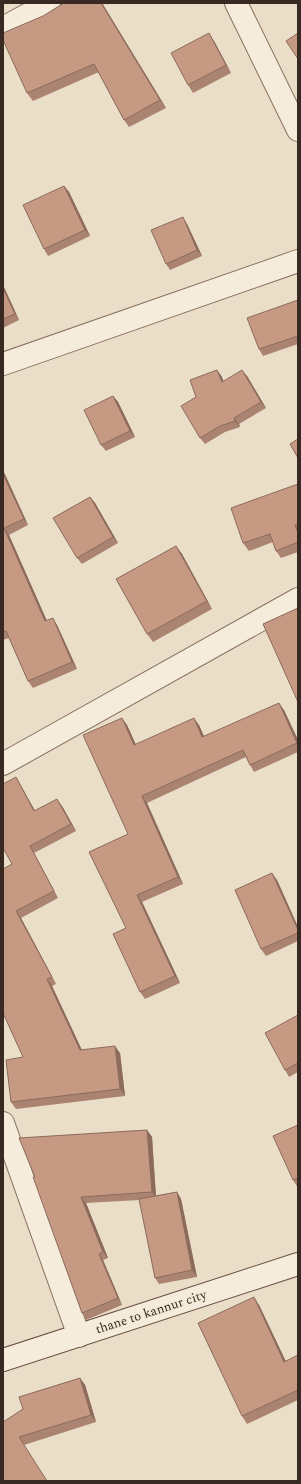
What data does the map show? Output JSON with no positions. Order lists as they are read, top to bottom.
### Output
{
  "streets": {
    "street": ["thane to kannur city"]
  }
}
